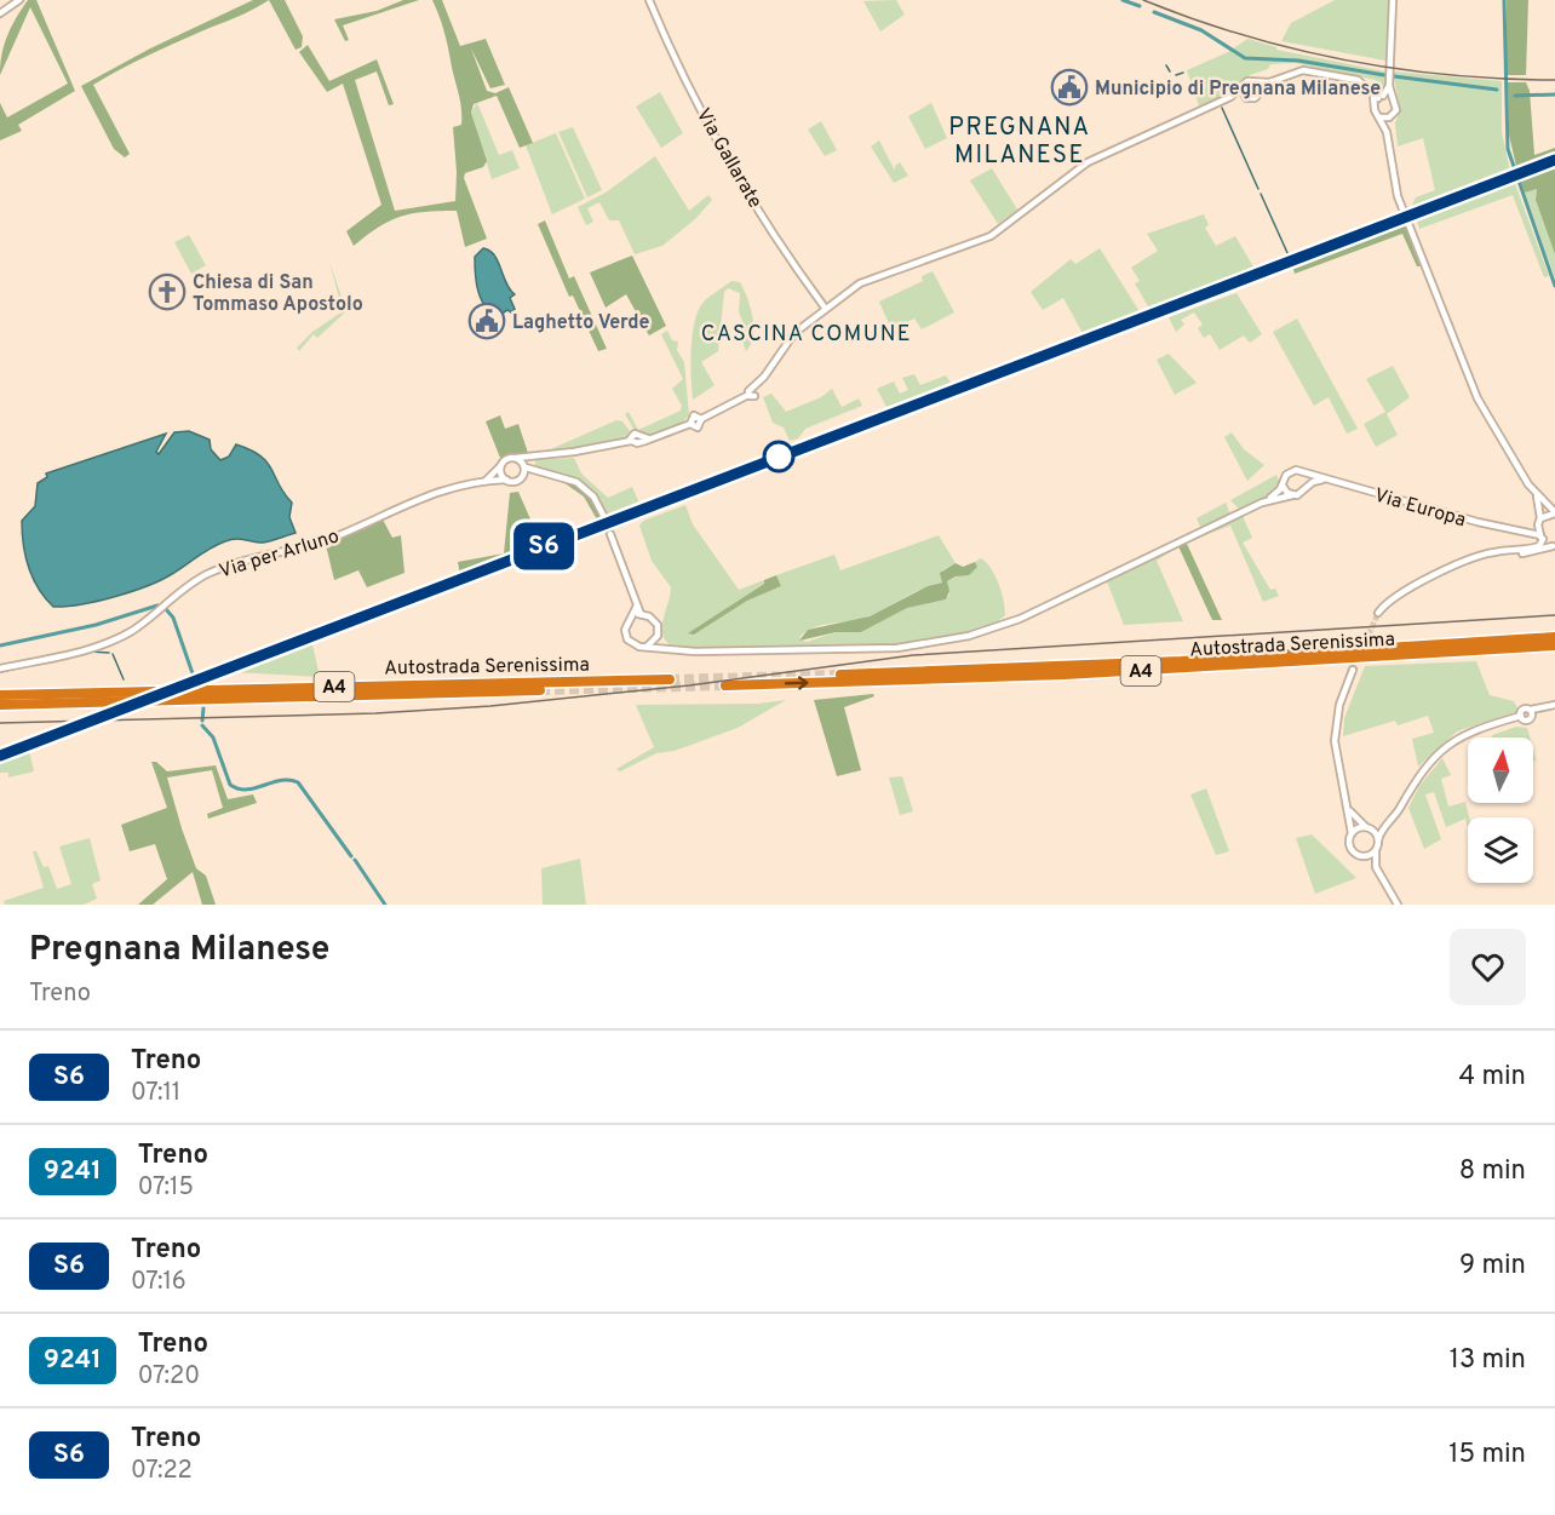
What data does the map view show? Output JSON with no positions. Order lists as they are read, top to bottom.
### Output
{
  "streets": {
    "highway": ["Autostrada Serenissima", "A4"],
    "street": ["Via Gallarate", "Via Europa", "Via per Arluno"]
  },
  "districts": ["PREGNANA MILANESE", "CASCINA COMUNE"],
  "places": {
    "public building": ["Municipio di Pregnana Milanese", "Laghetto Verde"],
    "church": ["Chiesa di San Tommaso Apostolo"]
  },
  "north": "top",
  "page": {
    "on_map": "S6",
    "heading": ["Pregnana Milanese", "Treno"],
    "list": [
      {
        "mark": "S6",
        "name": "Treno",
        "note": "07:11",
        "value": "4 min"
      },
      {
        "mark": "9241",
        "name": "Treno",
        "note": "07:15",
        "value": "8 min"
      },
      {
        "mark": "S6",
        "name": "Treno",
        "note": "07:16",
        "value": "9 min"
      },
      {
        "mark": "9241",
        "name": "Treno",
        "note": "07:20",
        "value": "13 min"
      },
      {
        "mark": "S6",
        "name": "Treno",
        "note": "07:22",
        "value": "15 min"
      }
    ]
  }
}
